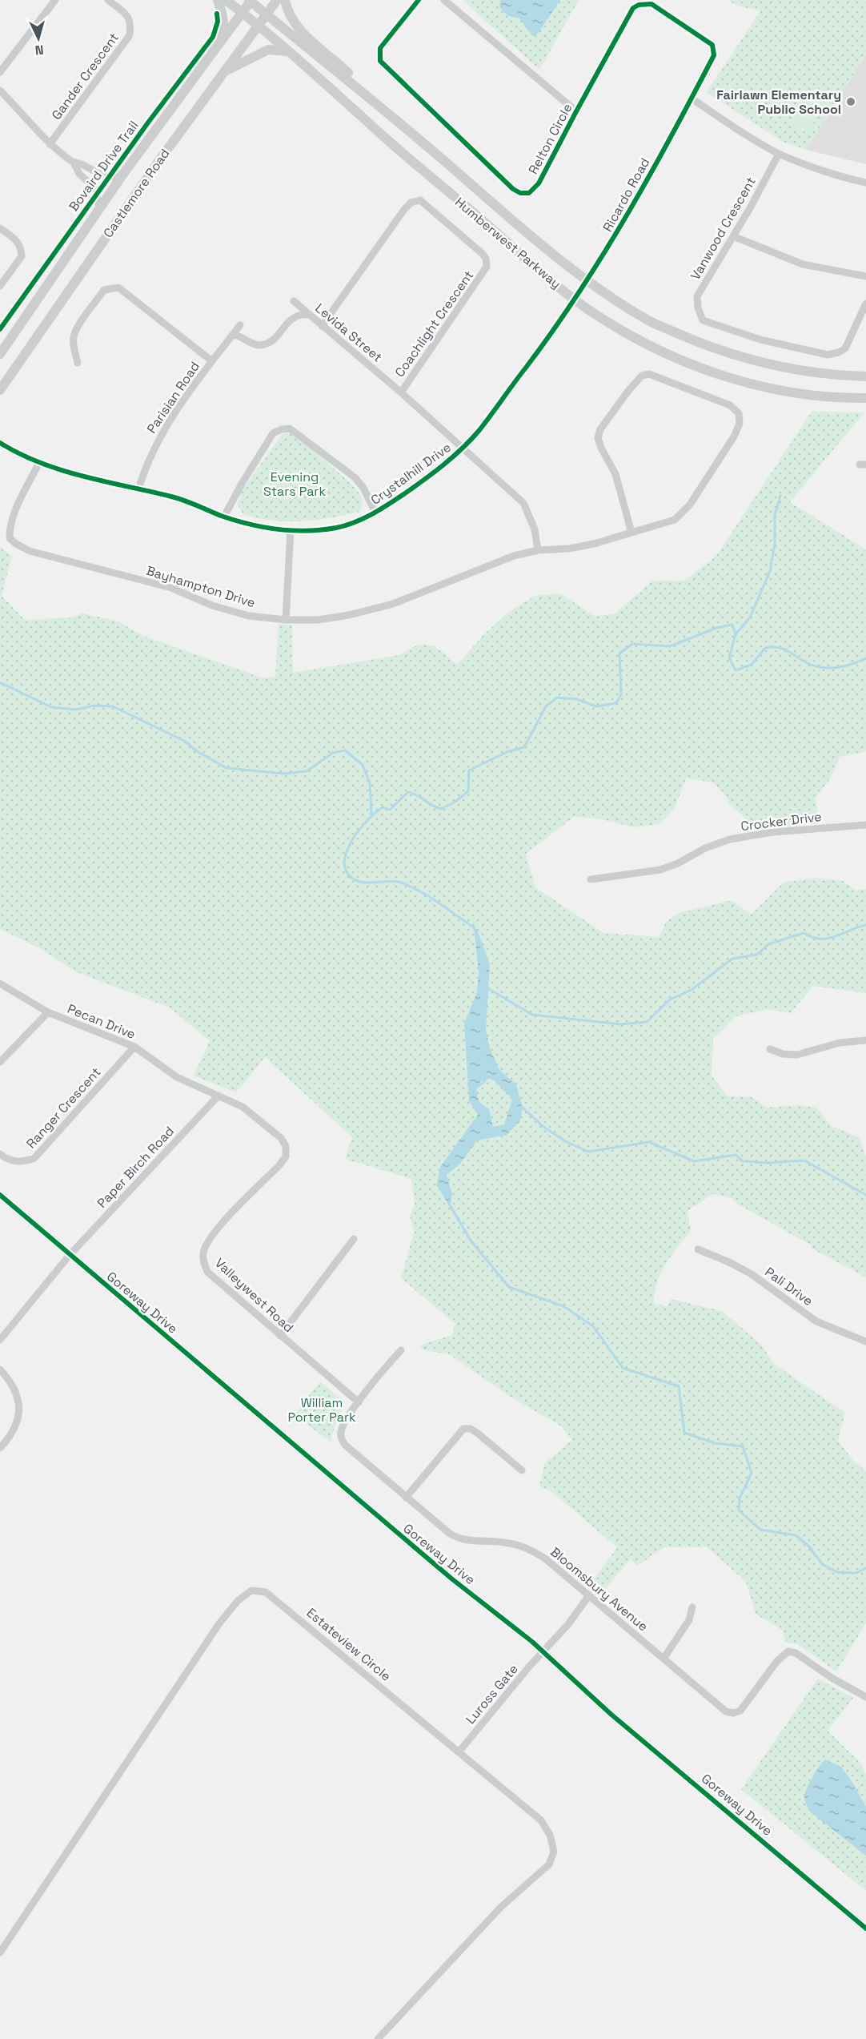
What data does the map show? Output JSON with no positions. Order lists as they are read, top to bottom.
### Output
{
  "streets": {
    "main road": ["Castlemore Road", "Humberwest Parkway"],
    "street": [
      "Gander Crescent",
      "Relton Circle",
      "Ricardo Road",
      "Vanwood Crescent",
      "Coachlight Crescent",
      "Levida Street",
      "Parisian Road",
      "Crystalhill Drive",
      "Bayhampton Drive",
      "Crocker Drive",
      "Pecan Drive",
      "Ranger Crescent",
      "Paper Birch Road",
      "Pali Drive",
      "Valleywest Road",
      "Goreway Drive",
      "Bloomsbury Avenue",
      "Estateview Circle",
      "Luross Gate"
    ],
    "cycle path": ["Bovaird Drive Trail"]
  },
  "crossings": [
    ["Relton Circle", "Ricardo Road"],
    ["Castlemore Road", "Humberwest Parkway"],
    ["Ricardo Road", "Humberwest Parkway"],
    ["Ricardo Road", "Crystalhill Drive"],
    ["Humberwest Parkway", "Crystalhill Drive"],
    ["Coachlight Crescent", "Levida Street"],
    ["Levida Street", "Crystalhill Drive"],
    ["Levida Street", "Bayhampton Drive"],
    ["Parisian Road", "Crystalhill Drive"],
    ["Crystalhill Drive", "Bayhampton Drive"],
    ["Pecan Drive", "Ranger Crescent"],
    ["Pecan Drive", "Paper Birch Road"],
    ["Pecan Drive", "Valleywest Road"],
    ["Paper Birch Road", "Valleywest Road"],
    ["Paper Birch Road", "Goreway Drive"],
    ["Valleywest Road", "Bloomsbury Avenue"],
    ["Goreway Drive", "Luross Gate"],
    ["Bloomsbury Avenue", "Luross Gate"],
    ["Estateview Circle", "Luross Gate"]
  ],
  "parks": ["Evening Stars Park", "William Porter Park"],
  "places": ["Fairlawn Elementary Public School"],
  "north": "bottom"
}
